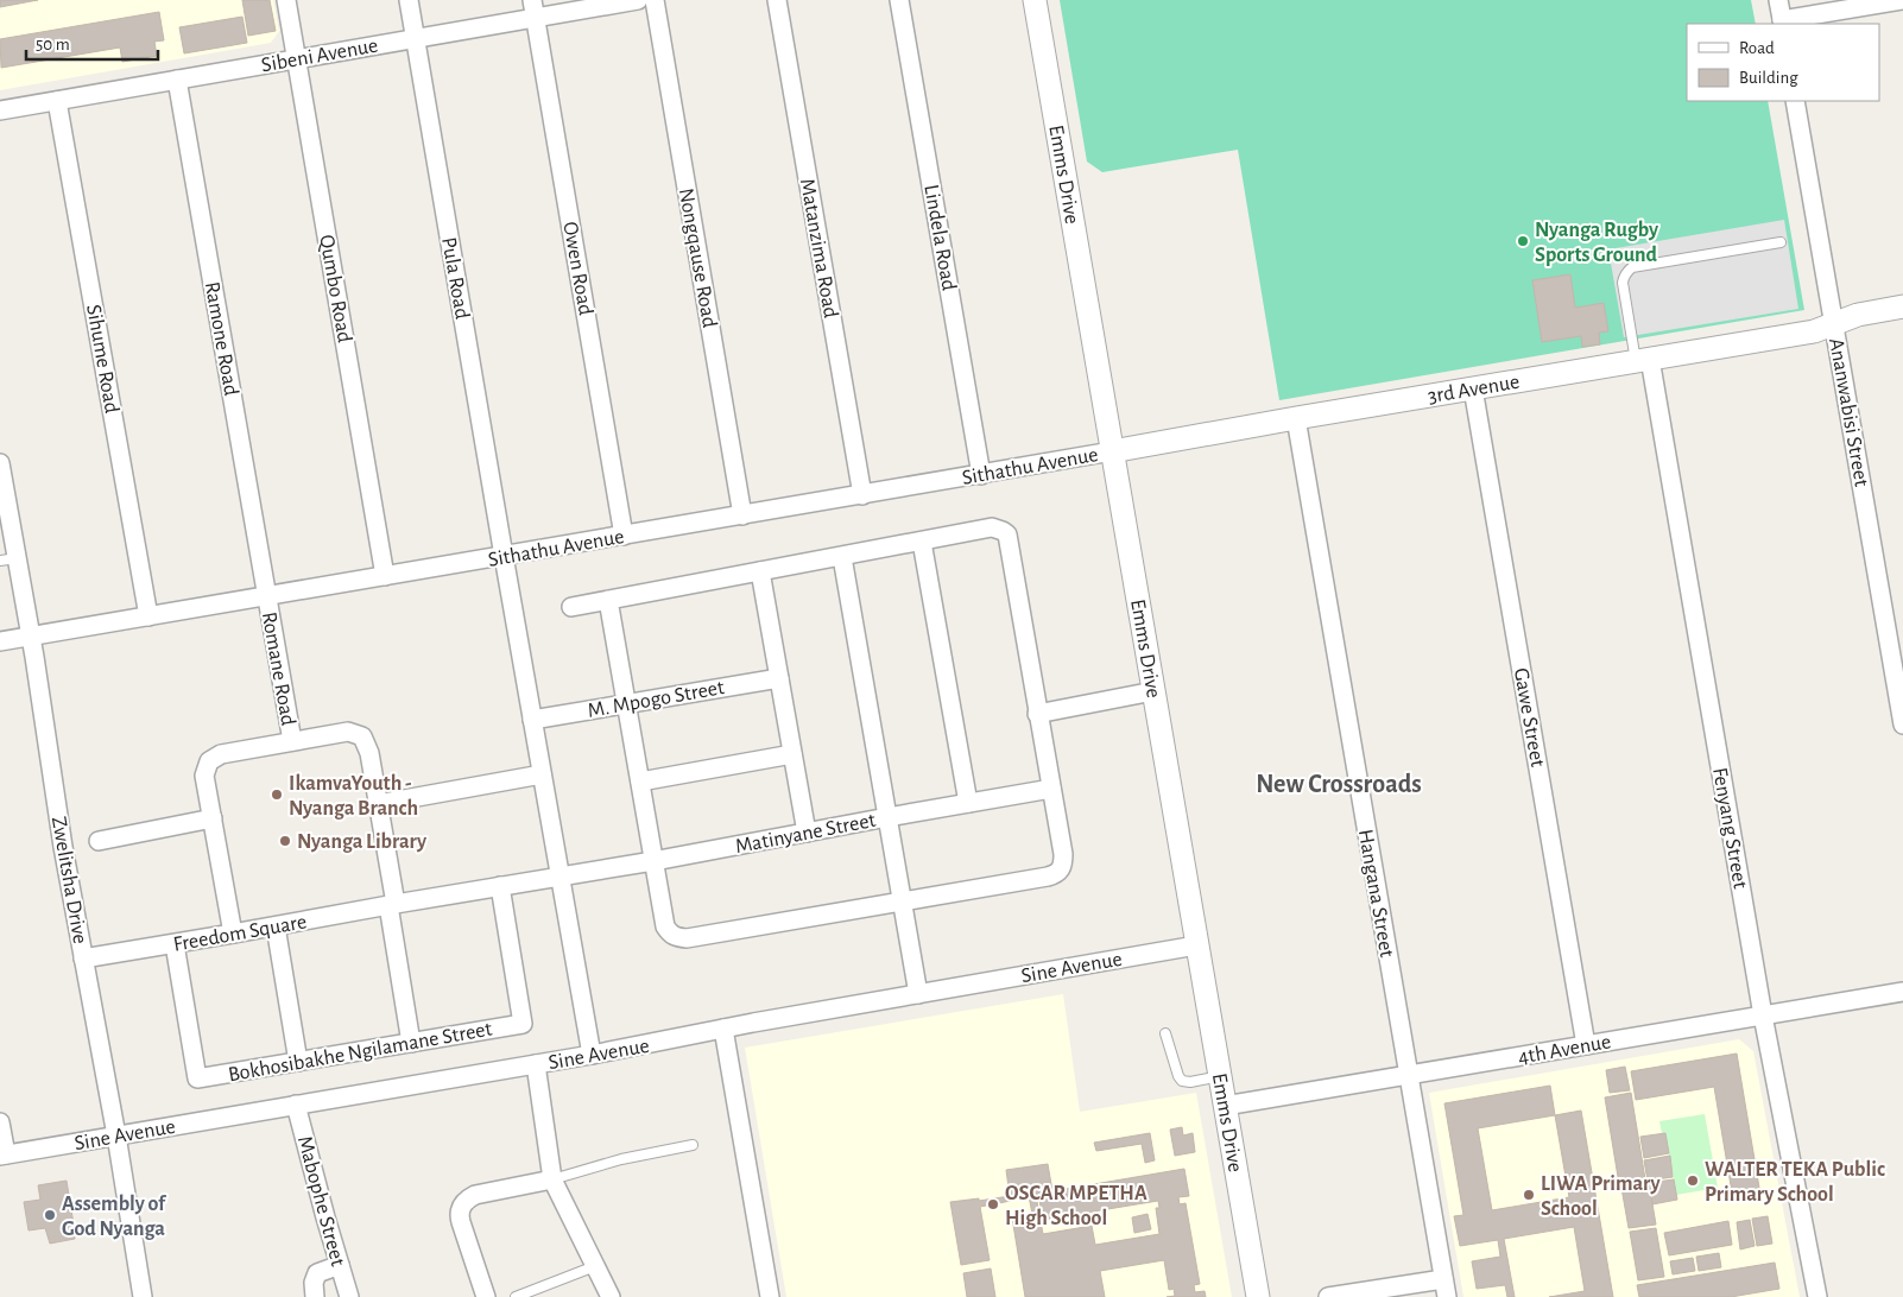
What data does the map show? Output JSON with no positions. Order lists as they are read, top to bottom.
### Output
{
  "streets": {
    "street": [
      "Sibeni Avenue",
      "Emms Drive",
      "Lindela Road",
      "Matanzima Road",
      "Nongqause Road",
      "Owen Road",
      "Pula Road",
      "Qumbo Road",
      "Ramone Road",
      "Sihume Road",
      "3rd Avenue",
      "Ananwabisi Street",
      "Sithathu Avenue",
      "Romane Road",
      "M. Mpogo Street",
      "Gawe Street",
      "Fenyang Street",
      "Matinyane Street",
      "Zwelitsha Drive",
      "Hangana Street",
      "Freedom Square",
      "Sine Avenue",
      "4th Avenue",
      "Bokhosibakhe Ngilamane Street",
      "Mabophe Street"
    ]
  },
  "crossings": [
    ["Sibeni Avenue", "Owen Road"],
    ["Sibeni Avenue", "Pula Road"],
    ["Sibeni Avenue", "Qumbo Road"],
    ["Sibeni Avenue", "Ramone Road"],
    ["Sibeni Avenue", "Sihume Road"],
    ["Emms Drive", "3rd Avenue"],
    ["Emms Drive", "Sithathu Avenue"],
    ["Emms Drive", "Sine Avenue"],
    ["Emms Drive", "4th Avenue"],
    ["Lindela Road", "Sithathu Avenue"],
    ["Matanzima Road", "Sithathu Avenue"],
    ["Nongqause Road", "Sithathu Avenue"],
    ["Owen Road", "Sithathu Avenue"],
    ["Pula Road", "Sithathu Avenue"],
    ["Pula Road", "M. Mpogo Street"],
    ["Pula Road", "Matinyane Street"],
    ["Pula Road", "Sine Avenue"],
    ["Qumbo Road", "Sithathu Avenue"],
    ["Ramone Road", "Sithathu Avenue"],
    ["Ramone Road", "Romane Road"],
    ["Sihume Road", "Sithathu Avenue"],
    ["3rd Avenue", "Ananwabisi Street"],
    ["3rd Avenue", "Sithathu Avenue"],
    ["3rd Avenue", "Gawe Street"],
    ["3rd Avenue", "Fenyang Street"],
    ["3rd Avenue", "Hangana Street"],
    ["Sithathu Avenue", "Romane Road"],
    ["Sithathu Avenue", "Zwelitsha Drive"],
    ["Gawe Street", "4th Avenue"],
    ["Fenyang Street", "4th Avenue"],
    ["Matinyane Street", "Freedom Square"],
    ["Matinyane Street", "Bokhosibakhe Ngilamane Street"],
    ["Zwelitsha Drive", "Freedom Square"],
    ["Zwelitsha Drive", "Sine Avenue"],
    ["Hangana Street", "4th Avenue"],
    ["Freedom Square", "Bokhosibakhe Ngilamane Street"],
    ["Sine Avenue", "Mabophe Street"]
  ],
  "districts": ["New Crossroads"],
  "places": [
    "Nyanga Rugby Sports Ground",
    "IkamvaYouth - Nyanga Branch",
    "Nyanga Library",
    "WALTER TEKA Public Primary School",
    "LIWA Primary School",
    "OSCAR MPETHA High School",
    "Assembly of God Nyanga"
  ],
  "legend": ["Road", "Building"],
  "scale_bar": "50 m"
}
